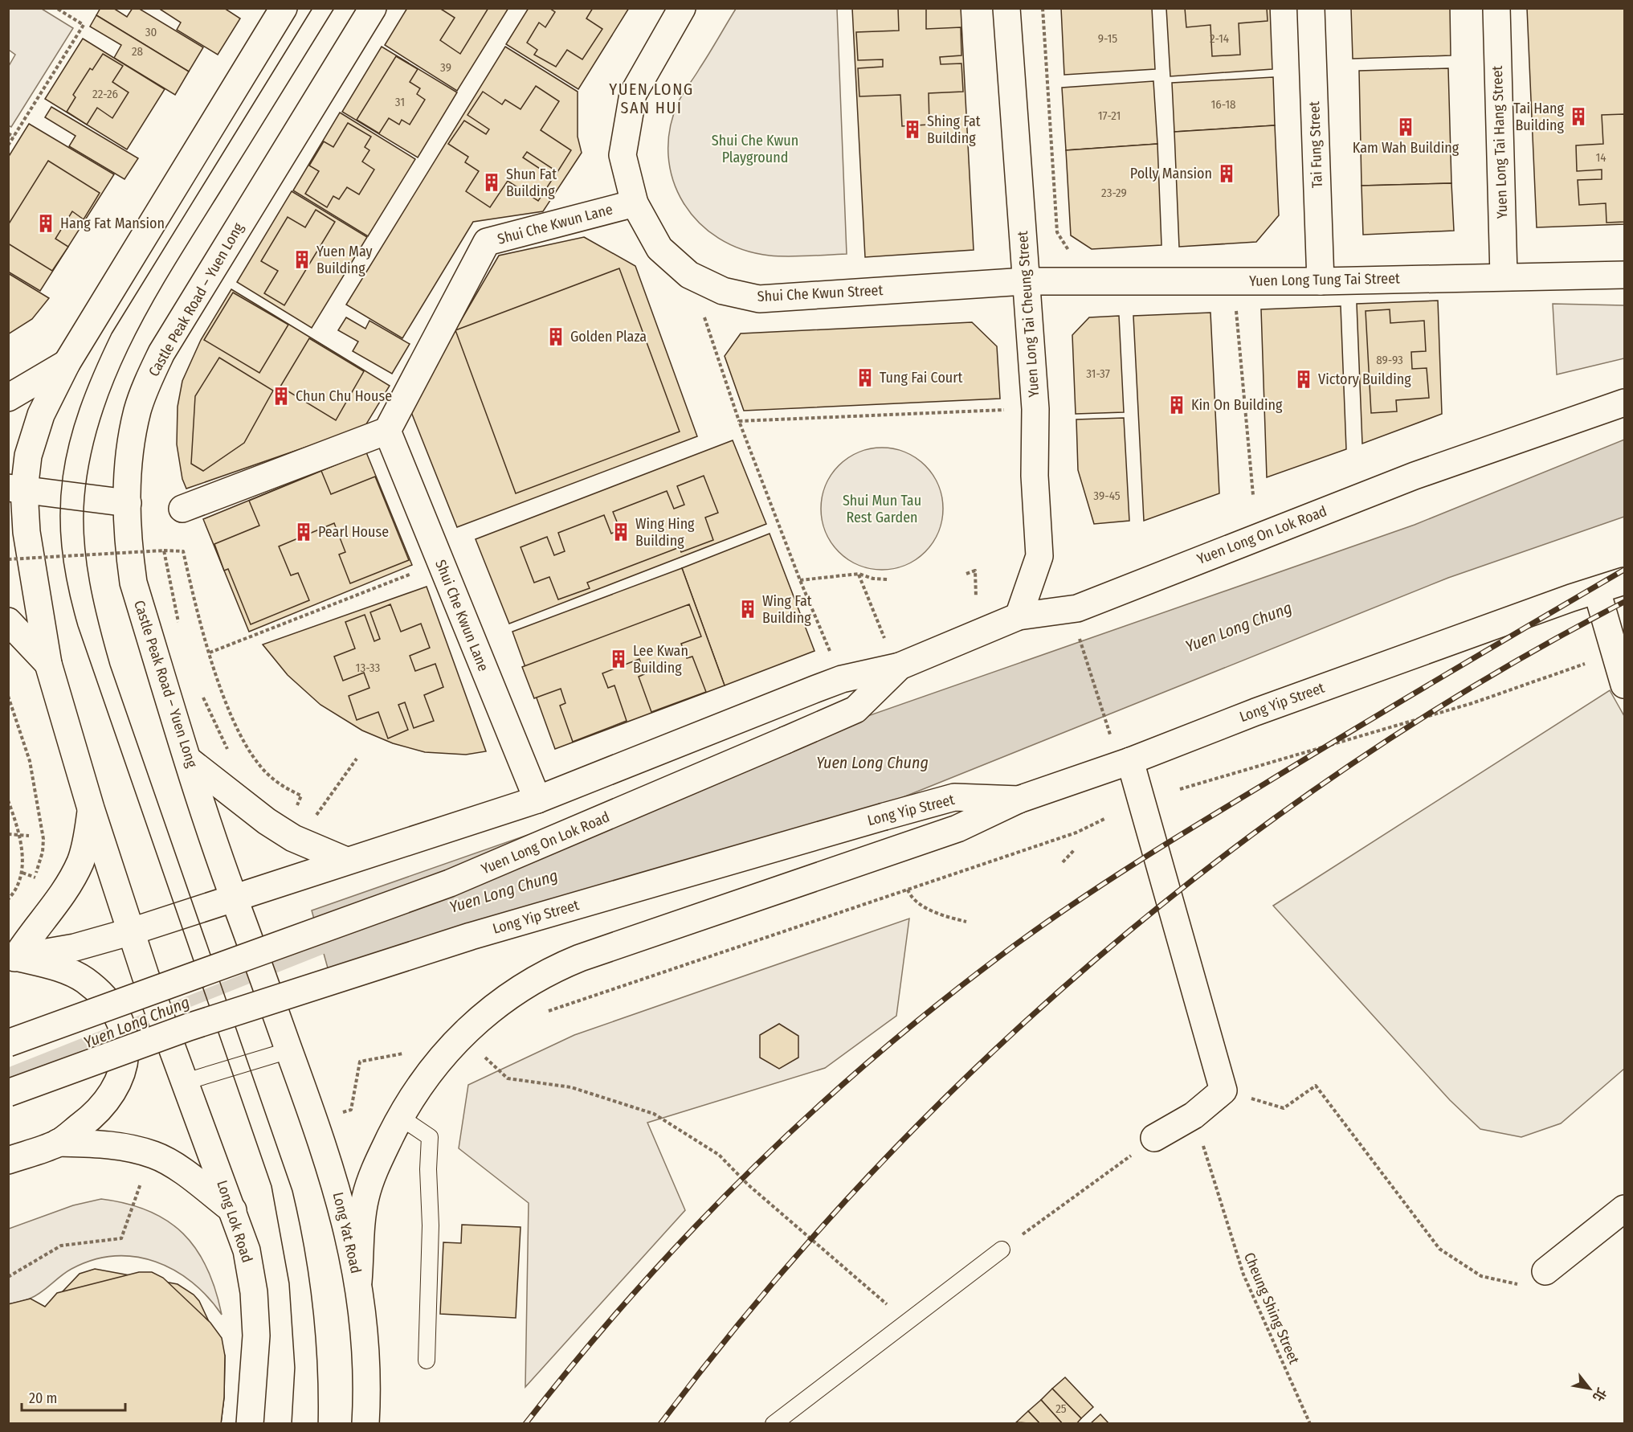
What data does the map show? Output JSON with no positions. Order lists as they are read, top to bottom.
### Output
{
  "streets": {
    "main road": [
      "Yuen Long Tai Hang Street",
      "Tai Fung Street",
      "Shui Che Kwun Lane",
      "Yuen Long Tung Tai Street",
      "Shui Che Kwun Street",
      "Castle Peak Road – Yuen Long",
      "Yuen Long Tai Cheung Street",
      "Yuen Long On Lok Road",
      "Long Yip Street",
      "Long Lok Road",
      "Long Yat Road"
    ],
    "path": ["Cheung Shing Street"]
  },
  "crossings": [
    ["Yuen Long Tai Hang Street", "Yuen Long Tung Tai Street"],
    ["Tai Fung Street", "Yuen Long Tung Tai Street"],
    ["Shui Che Kwun Lane", "Shui Che Kwun Street"],
    ["Shui Che Kwun Lane", "Yuen Long On Lok Road"],
    ["Yuen Long Tung Tai Street", "Shui Che Kwun Street"],
    ["Yuen Long Tung Tai Street", "Yuen Long Tai Cheung Street"],
    ["Shui Che Kwun Street", "Yuen Long Tai Cheung Street"],
    ["Castle Peak Road – Yuen Long", "Yuen Long On Lok Road"],
    ["Castle Peak Road – Yuen Long", "Long Yat Road"],
    ["Yuen Long Tai Cheung Street", "Yuen Long On Lok Road"]
  ],
  "districts": ["YUEN LONG SAN HUI"],
  "water": ["Yuen Long Chung"],
  "parks": ["Shui Che Kwun Playground", "Shui Mun Tau Rest Garden"],
  "places": {
    "building": [
      "Tai Hang Building",
      "Kam Wah Building",
      "Shing Fat Building",
      "Polly Mansion",
      "Shun Fat Building",
      "Hang Fat Mansion",
      "Yuen May Building",
      "Golden Plaza",
      "Tung Fai Court",
      "Victory Building",
      "Chun Chu House",
      "Kin On Building",
      "Pearl House",
      "Wing Hing Building",
      "Wing Fat Building",
      "Lee Kwan Building"
    ]
  },
  "house_numbers": [
    "30",
    "9-15",
    "2-14",
    "28",
    "39",
    "22-26",
    "31",
    "16-18",
    "17-21",
    "14",
    "23-29",
    "89-93",
    "31-37",
    "39-45",
    "13-33",
    "25"
  ],
  "scale_bar": "20 m",
  "north": "bottom right"
}
